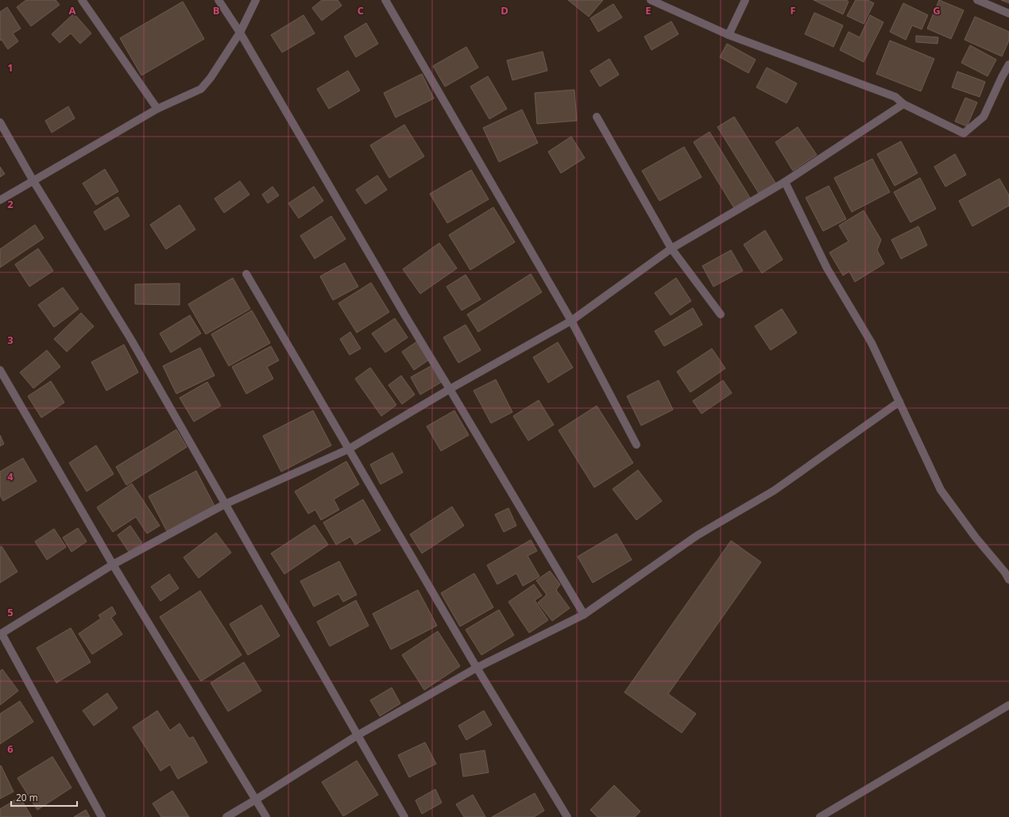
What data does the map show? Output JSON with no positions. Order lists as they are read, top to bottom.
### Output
{
  "scale_bar": "20 m",
  "grid": {
    "columns": [
      "A",
      "B",
      "C",
      "D",
      "E",
      "F",
      "G"
    ],
    "rows": [
      "1",
      "2",
      "3",
      "4",
      "5",
      "6"
    ]
  }
}
